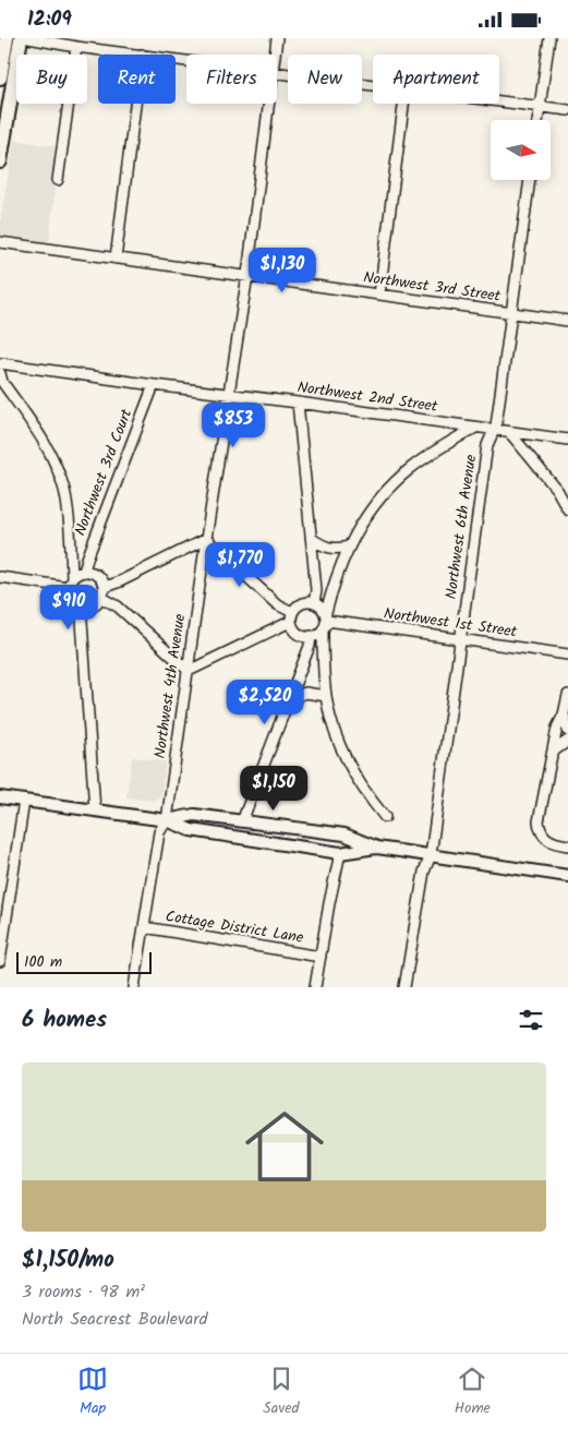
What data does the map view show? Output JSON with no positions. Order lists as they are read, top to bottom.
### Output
{
  "streets": {
    "street": [
      "Northwest 3rd Street",
      "Northwest 2nd Street",
      "Northwest 3rd Court",
      "Northwest 6th Avenue",
      "Northwest 1st Street",
      "Northwest 4th Avenue",
      "Cottage District Lane"
    ]
  },
  "crossings": [
    ["Northwest 3rd Street", "Northwest 6th Avenue"],
    ["Northwest 3rd Street", "Northwest 4th Avenue"],
    ["Northwest 2nd Street", "Northwest 3rd Court"],
    ["Northwest 2nd Street", "Northwest 6th Avenue"],
    ["Northwest 2nd Street", "Northwest 4th Avenue"],
    ["Northwest 6th Avenue", "Northwest 1st Street"],
    ["Northwest 4th Avenue", "Cottage District Lane"]
  ],
  "scale_bar": "100 m",
  "north": "right",
  "page": {
    "status": "12:09",
    "chip": [
      "Buy",
      "Rent",
      "Filters",
      "New",
      "Apartment"
    ],
    "price": [
      "$1,130",
      "$853",
      "$1,770",
      "$910",
      "$2,520",
      "$1,150"
    ],
    "scale": "100 m",
    "heading": "6 homes",
    "list": [
      {
        "name": "$1,150/mo",
        "note": "3 rooms · 98 m² · North Seacrest Boulevard"
      }
    ],
    "tabs": ["Map", "Saved", "Home"]
  }
}
